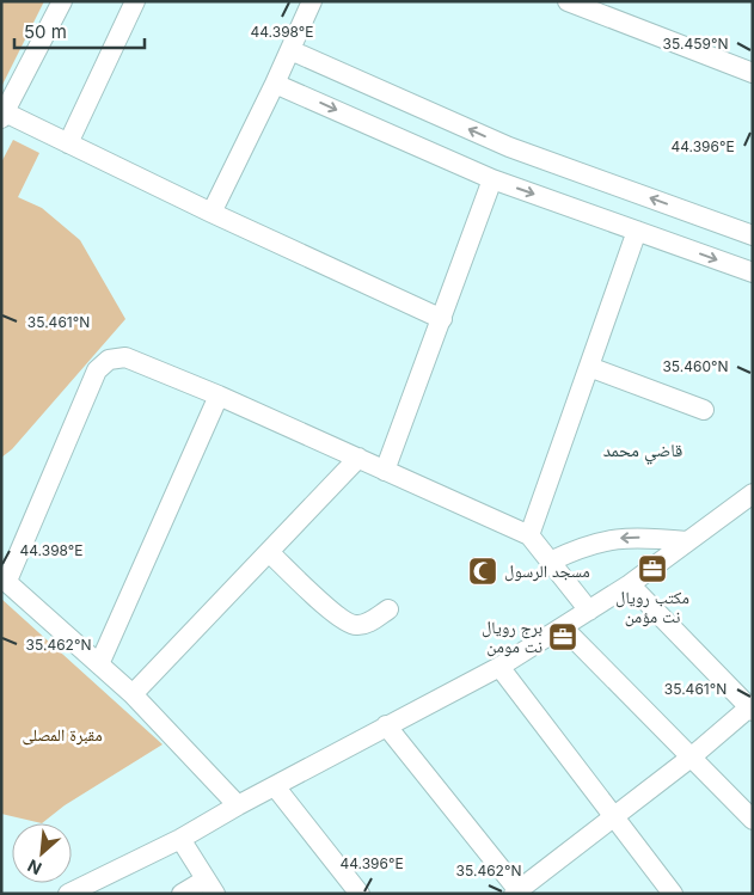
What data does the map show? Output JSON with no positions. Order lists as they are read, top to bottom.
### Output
{
  "districts": ["قاضي محمد"],
  "parks": ["مقبرة المصلى"],
  "places": {
    "office": ["مكتب رويال نت مؤمن", "برج رويال نت مومن"],
    "mosque": ["مسجد الرسول"]
  },
  "scale_bar": "50 m",
  "north": "bottom left",
  "coordinates": [
    "44.398°E",
    "35.459°N",
    "44.396°E",
    "35.461°N",
    "35.460°N",
    "35.462°N"
  ]
}
